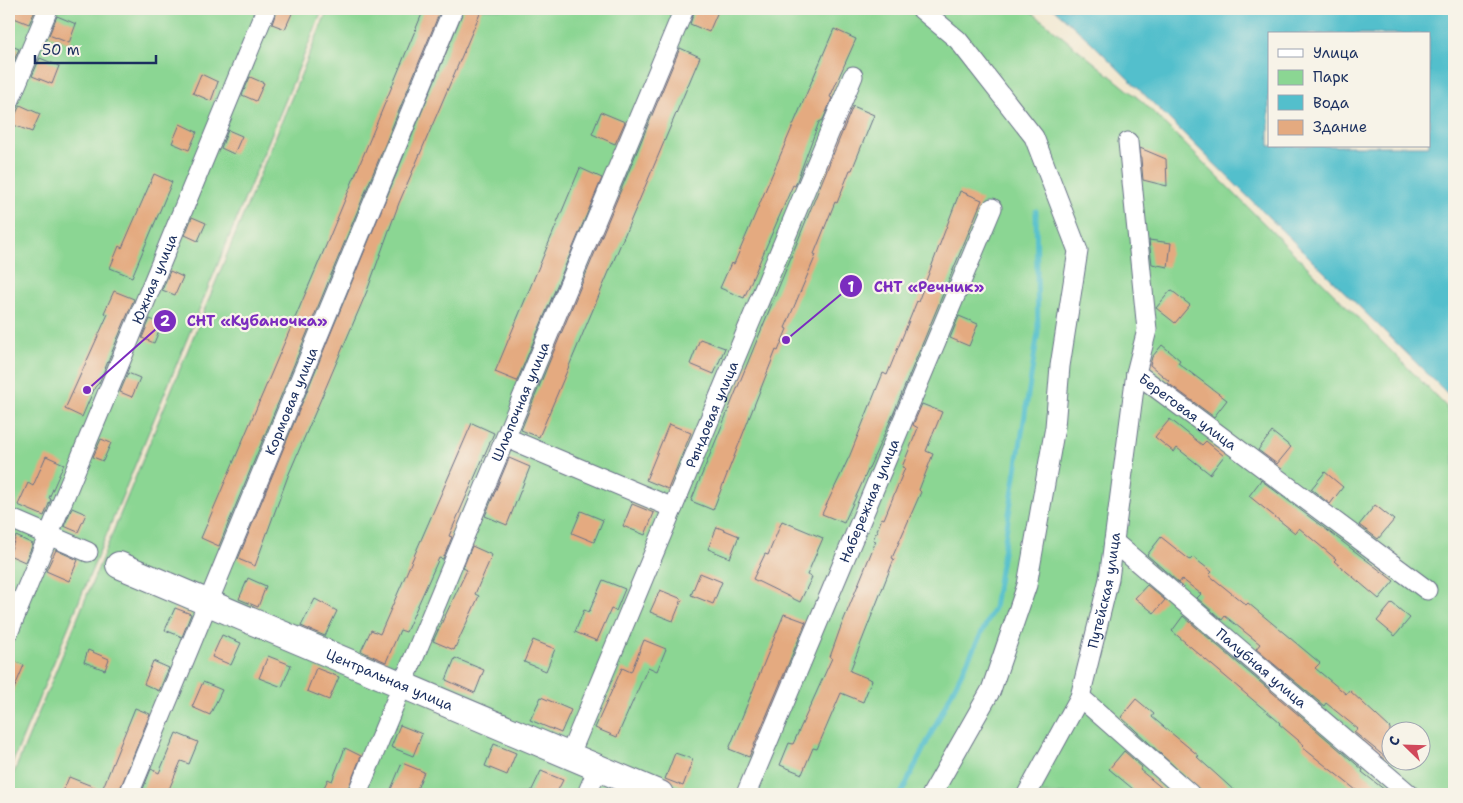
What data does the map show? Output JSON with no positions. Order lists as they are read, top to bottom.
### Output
{
  "streets": {
    "street": [
      "Южная улица",
      "Кормовая улица",
      "Шлюпочная улица",
      "Береговая улица",
      "Рындовая улица",
      "Набережная улица",
      "Путейская улица",
      "Палубная улица",
      "Центральная улица"
    ]
  },
  "crossings": [
    ["Кормовая улица", "Центральная улица"],
    ["Шлюпочная улица", "Центральная улица"],
    ["Береговая улица", "Путейская улица"],
    ["Рындовая улица", "Центральная улица"],
    ["Путейская улица", "Палубная улица"]
  ],
  "places": ["СНТ «Речник»", "СНТ «Кубаночка»"],
  "legend": [
    "Улица",
    "Парк",
    "Вода",
    "Здание"
  ],
  "scale_bar": "50 m",
  "north": "top left"
}
